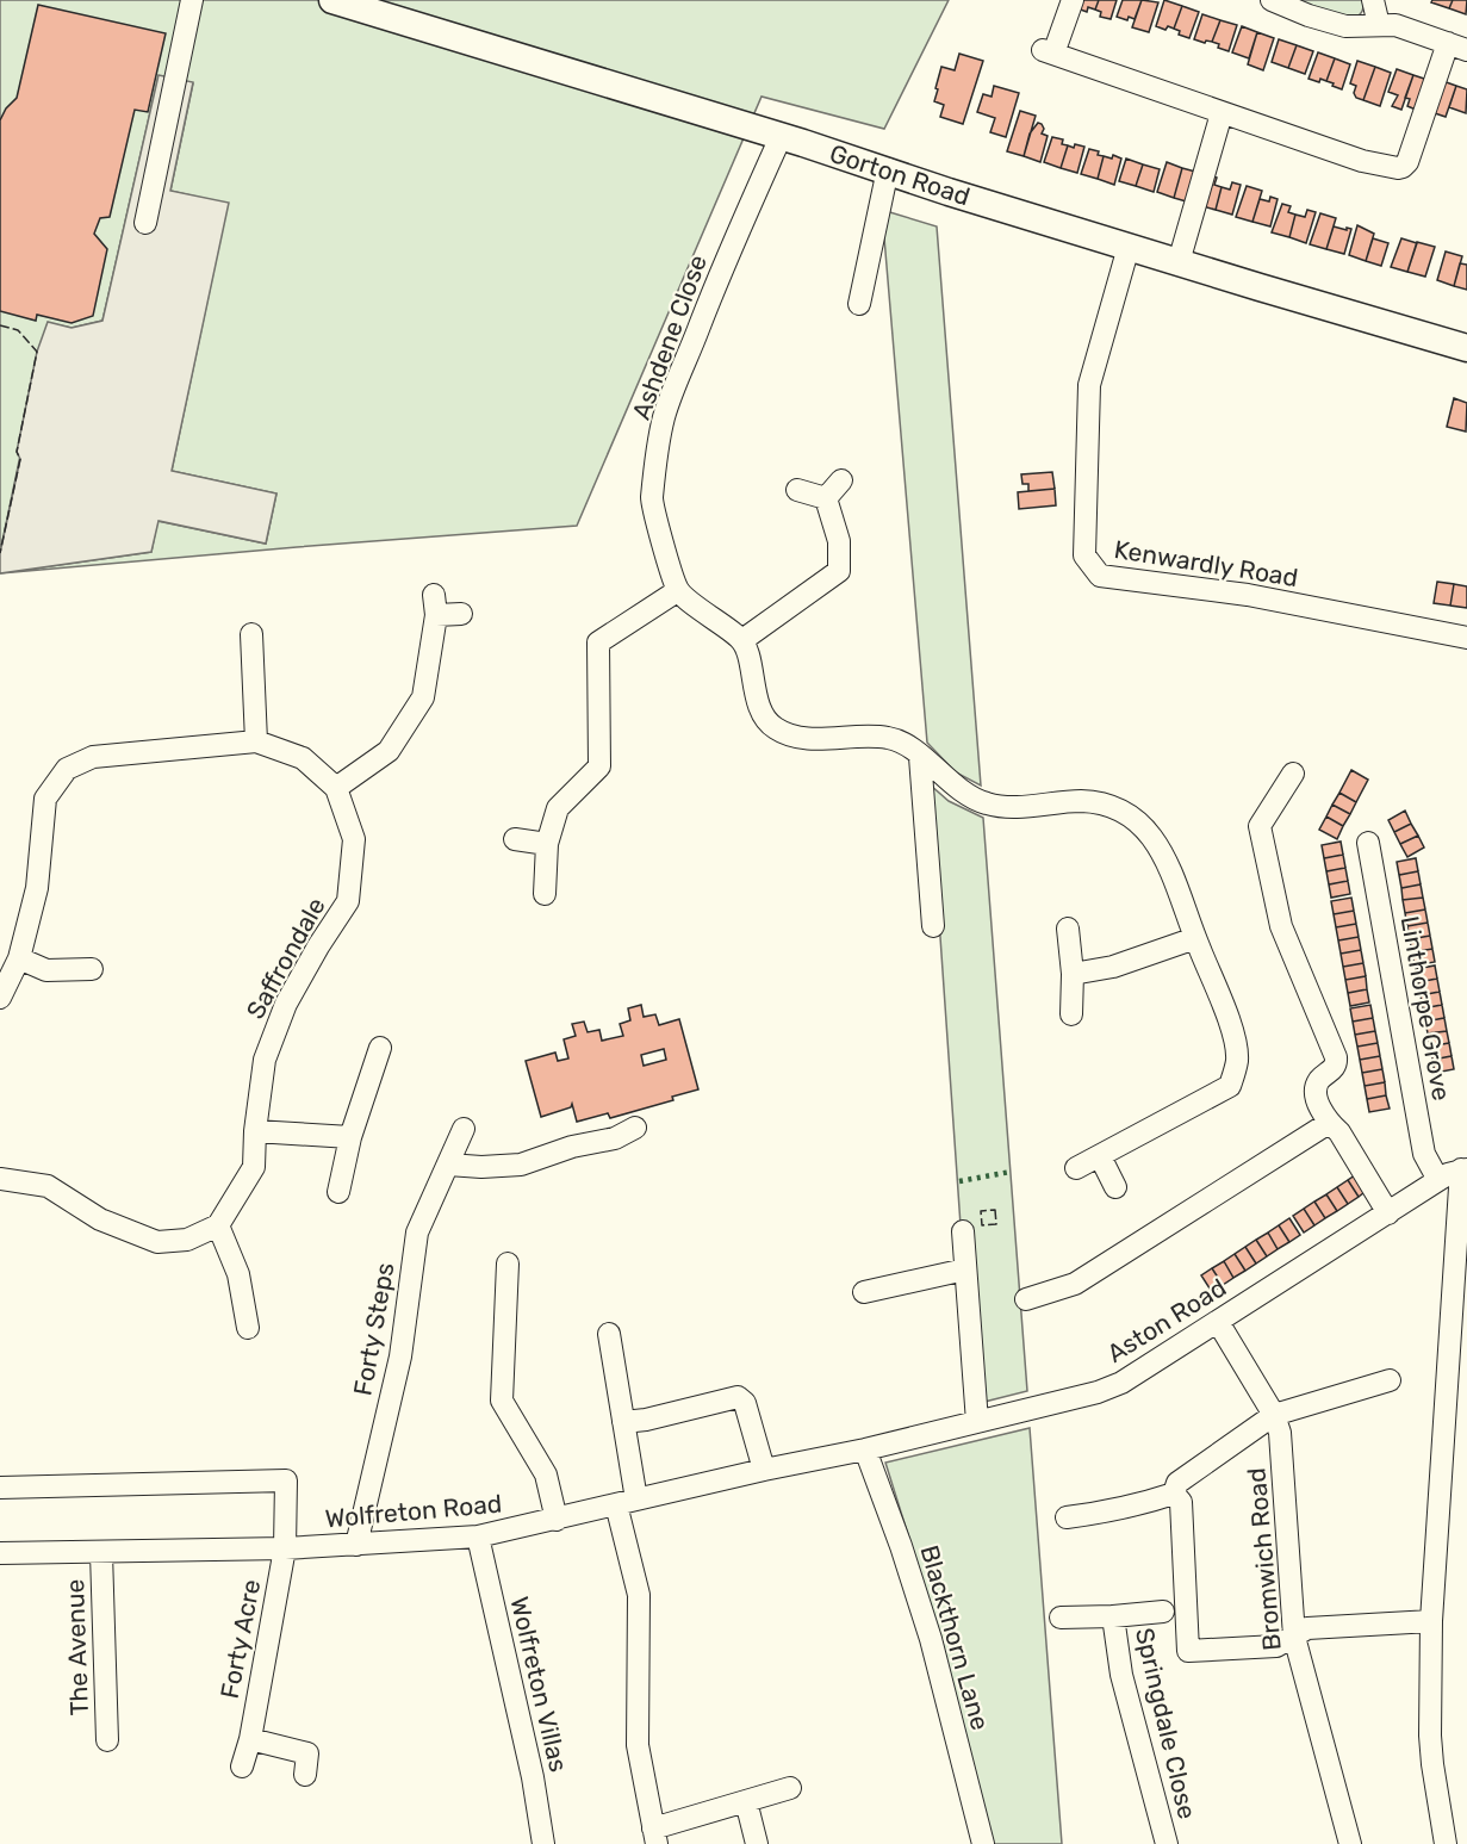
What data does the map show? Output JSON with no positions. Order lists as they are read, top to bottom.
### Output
{
  "streets": {
    "main road": ["Gorton Road"],
    "street": [
      "Ashdene Close",
      "Kenwardly Road",
      "Saffrondale",
      "Linthorpe Grove",
      "Aston Road",
      "Forty Steps",
      "Wolfreton Road",
      "Bromwich Road",
      "Blackthorn Lane",
      "Forty Acre",
      "The Avenue",
      "Wolfreton Villas",
      "Springdale Close"
    ]
  },
  "crossings": [
    ["Gorton Road", "Ashdene Close"],
    ["Gorton Road", "Kenwardly Road"],
    ["Linthorpe Grove", "Aston Road"],
    ["Aston Road", "Wolfreton Road"],
    ["Aston Road", "Bromwich Road"],
    ["Aston Road", "Blackthorn Lane"],
    ["Forty Steps", "Wolfreton Road"],
    ["Wolfreton Road", "Blackthorn Lane"],
    ["Wolfreton Road", "Forty Acre"],
    ["Wolfreton Road", "The Avenue"],
    ["Wolfreton Road", "Wolfreton Villas"]
  ]
}
